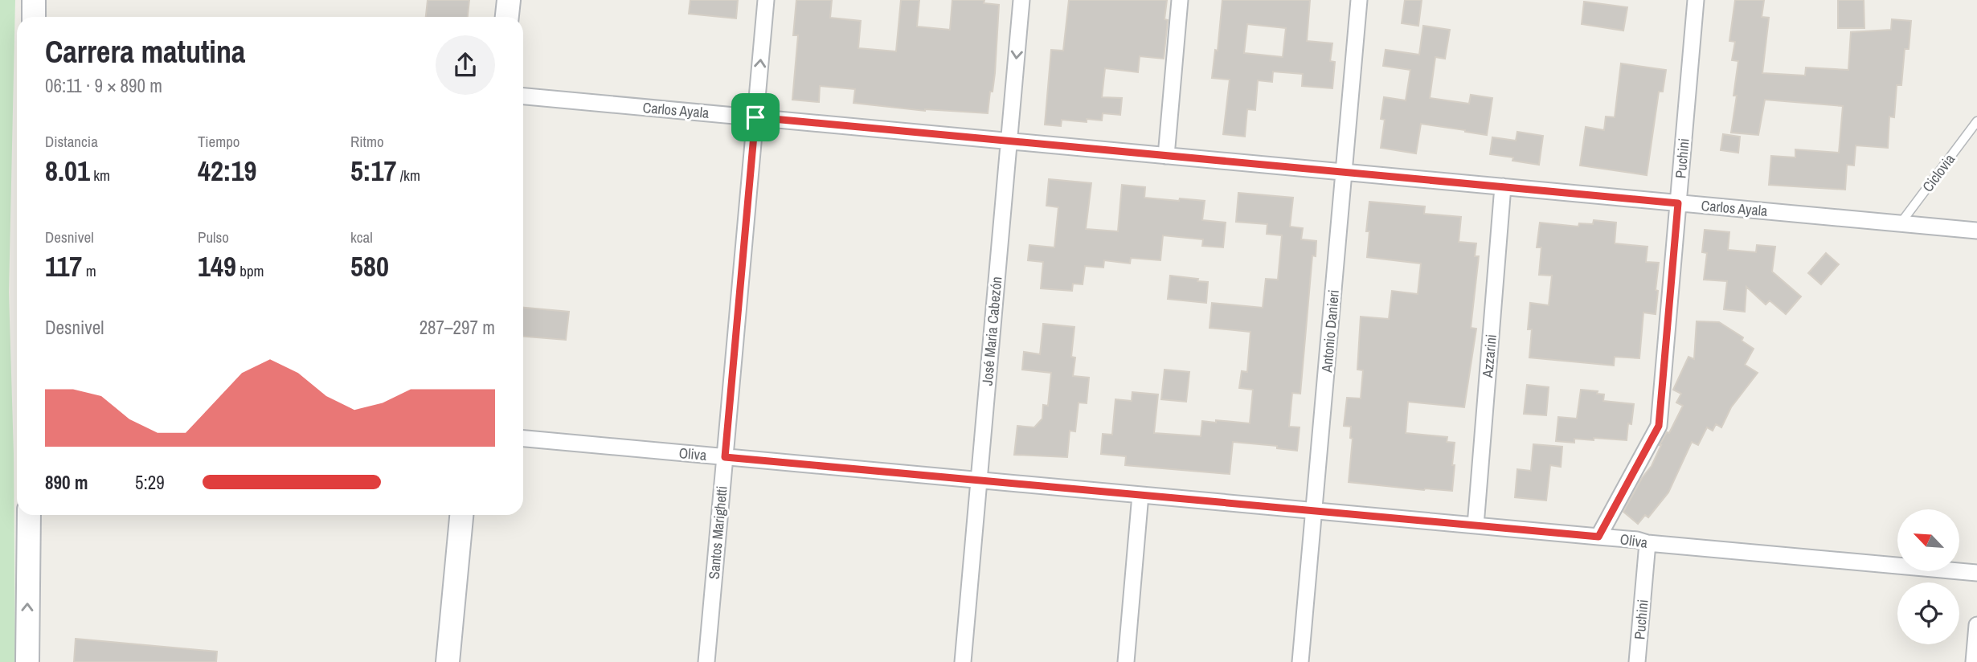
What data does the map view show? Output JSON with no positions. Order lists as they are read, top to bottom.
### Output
{
  "streets": {
    "street": [
      "Carlos Ayala",
      "Puchini",
      "José Maria Cabezón",
      "Antonio Danieri",
      "Azzarini",
      "Oliva",
      "Santos Marighetti"
    ],
    "lane": ["Ciclovia"]
  },
  "crossings": [
    ["Carlos Ayala", "Puchini"],
    ["Carlos Ayala", "Ciclovia"],
    ["Carlos Ayala", "José Maria Cabezón"],
    ["Carlos Ayala", "Antonio Danieri"],
    ["Carlos Ayala", "Azzarini"],
    ["Carlos Ayala", "Santos Marighetti"],
    ["Puchini", "Oliva"],
    ["José Maria Cabezón", "Oliva"],
    ["Antonio Danieri", "Oliva"],
    ["Azzarini", "Oliva"],
    ["Oliva", "Santos Marighetti"]
  ],
  "north": "top left",
  "page": {
    "heading": ["Carrera matutina", "06:11 · 9 × 890 m"],
    "stats": [
      ["Distancia", "8.01 km"],
      ["Tiempo", "42:19"],
      ["Ritmo", "5:17 /km"],
      ["Desnivel", "117 m"],
      ["Pulso", "149 bpm"],
      ["kcal", "580"]
    ],
    "chart": ["Desnivel", "287–297 m"],
    "list": [
      {
        "name": "890 m",
        "note": "5:29"
      }
    ]
  }
}
